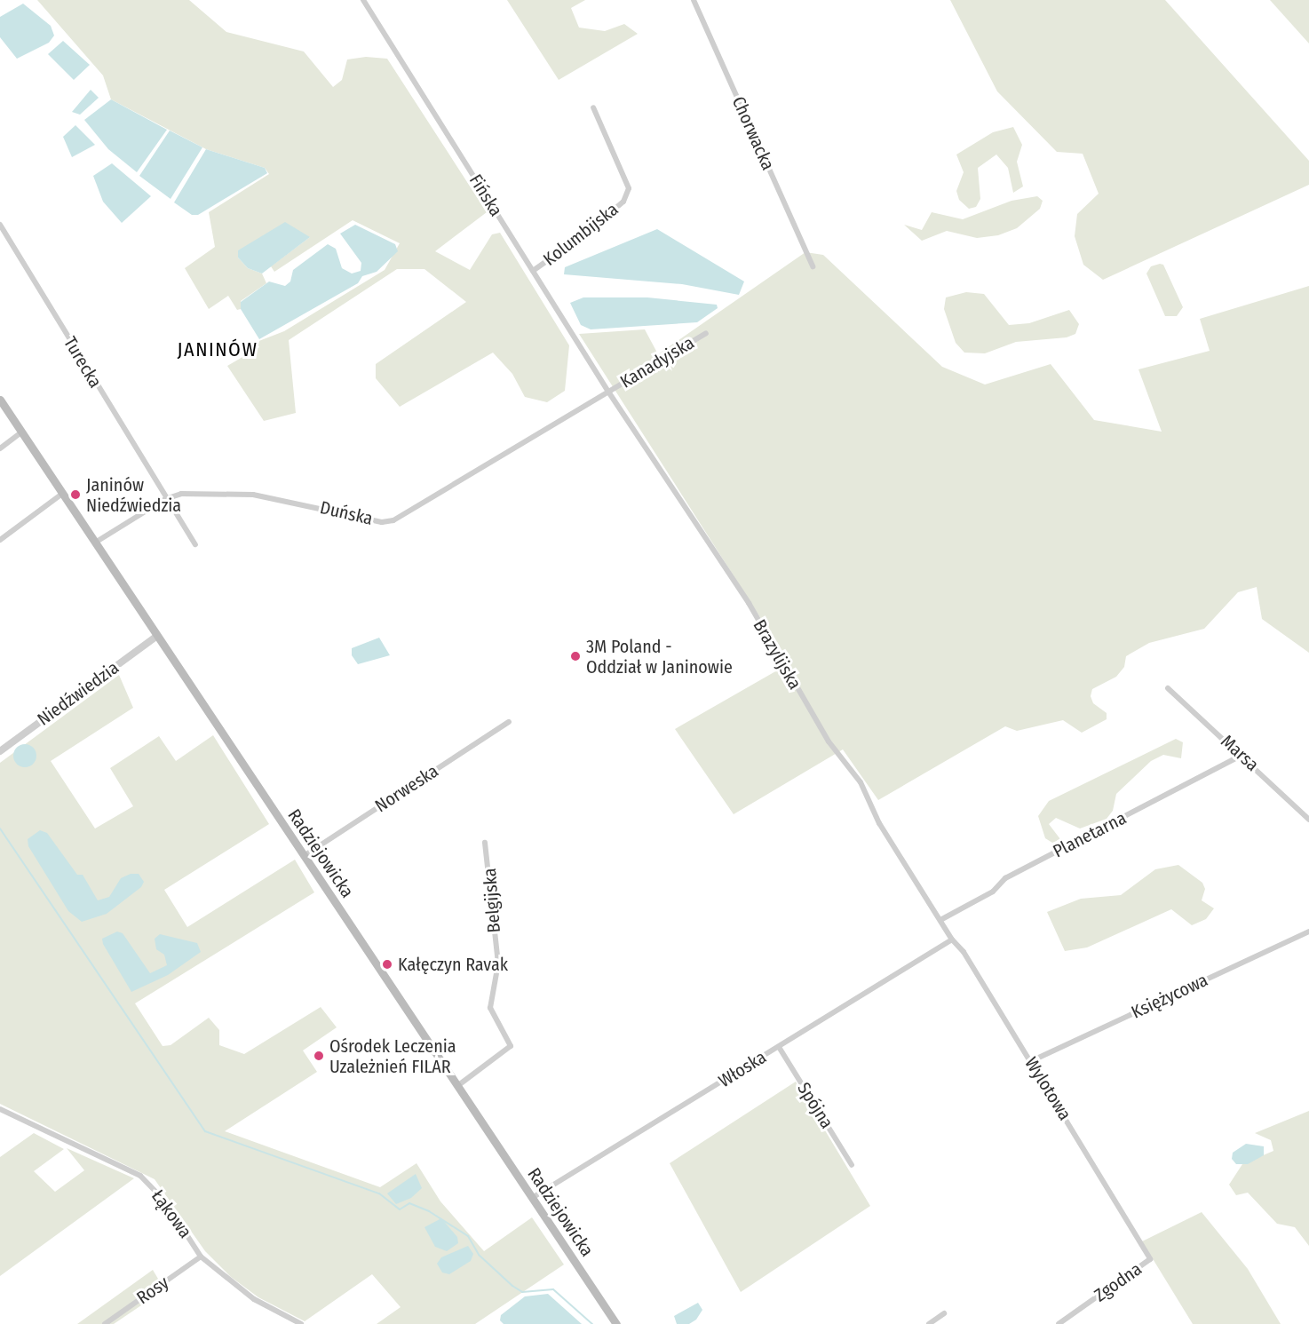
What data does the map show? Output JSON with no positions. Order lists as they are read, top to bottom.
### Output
{
  "streets": {
    "main road": ["Radziejowicka"],
    "street": [
      "Chorwacka",
      "Fińska",
      "Kolumbijska",
      "Turecka",
      "Kanadyjska",
      "Duńska",
      "Brazylijska",
      "Niedźwiedzia",
      "Marsa",
      "Norweska",
      "Planetarna",
      "Belgijska",
      "Księżycowa",
      "Włoska",
      "Wylotowa",
      "Spójna",
      "Łąkowa",
      "Zgodna",
      "Rosy"
    ]
  },
  "crossings": [
    ["Fińska", "Kolumbijska"],
    ["Fińska", "Kanadyjska"],
    ["Fińska", "Duńska"],
    ["Fińska", "Brazylijska"],
    ["Turecka", "Duńska"],
    ["Kanadyjska", "Duńska"],
    ["Kanadyjska", "Brazylijska"],
    ["Duńska", "Brazylijska"],
    ["Duńska", "Radziejowicka"],
    ["Brazylijska", "Planetarna"],
    ["Brazylijska", "Wylotowa"],
    ["Niedźwiedzia", "Radziejowicka"],
    ["Marsa", "Planetarna"],
    ["Norweska", "Radziejowicka"],
    ["Planetarna", "Wylotowa"],
    ["Radziejowicka", "Belgijska"],
    ["Radziejowicka", "Włoska"],
    ["Księżycowa", "Wylotowa"],
    ["Włoska", "Wylotowa"],
    ["Włoska", "Spójna"],
    ["Wylotowa", "Zgodna"],
    ["Łąkowa", "Rosy"]
  ],
  "districts": ["JANINÓW"],
  "places": [
    "Janinów Niedźwiedzia",
    "3M Poland - Oddział w Janinowie",
    "Kałęczyn Ravak",
    "Ośrodek Leczenia Uzależnień FILAR"
  ]
}
